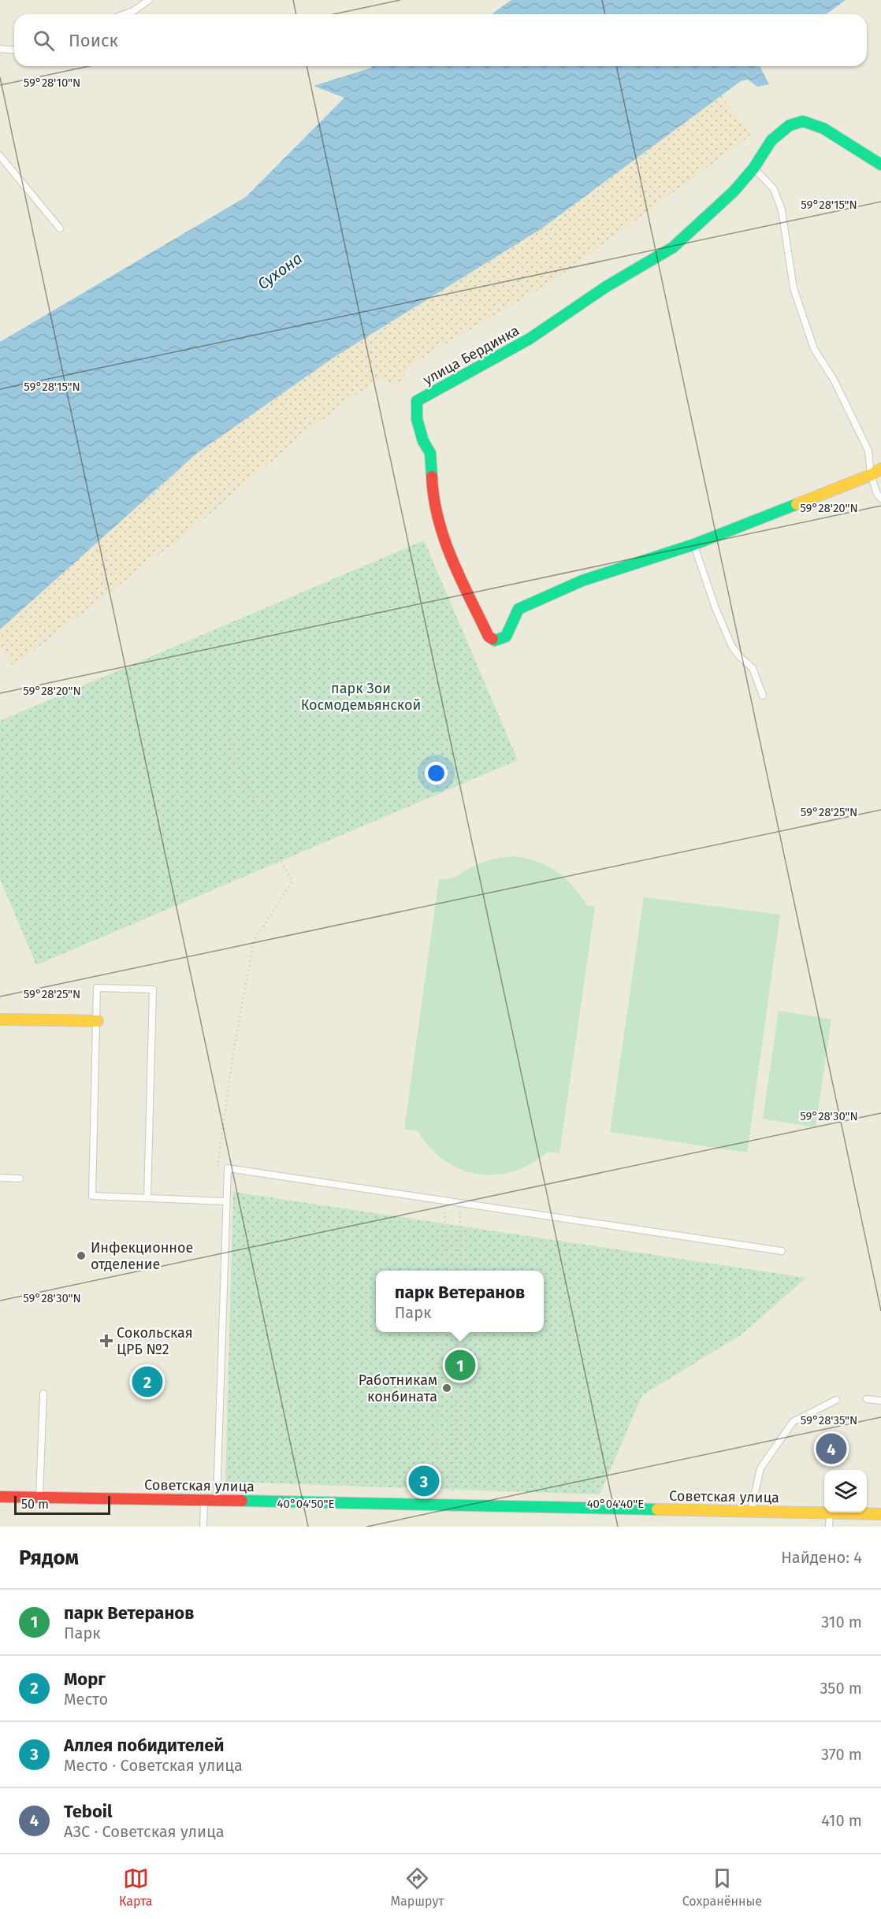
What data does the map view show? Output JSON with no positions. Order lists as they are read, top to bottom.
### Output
{
  "streets": {
    "street": ["улица Бердинка", "Советская улица"]
  },
  "water": ["Сухона"],
  "parks": ["парк Зои Космодемьянской"],
  "places": {
    "other": ["Инфекционное отделение", "Работникам конбината"],
    "health": ["Сокольская ЦРБ №2"]
  },
  "scale_bar": "50 m",
  "page": {
    "search": "Поиск",
    "popup": ["парк Ветеранов", "Парк"],
    "pins": [
      "1",
      "2",
      "4",
      "3"
    ],
    "scale": "50 m",
    "heading": ["Рядом", "Найдено: 4"],
    "list": [
      {
        "mark": "1",
        "name": "парк Ветеранов",
        "note": "Парк",
        "value": "310 m"
      },
      {
        "mark": "2",
        "name": "Морг",
        "note": "Место",
        "value": "350 m"
      },
      {
        "mark": "3",
        "name": "Аллея побидителей",
        "note": "Место · Советская улица",
        "value": "370 m"
      },
      {
        "mark": "4",
        "name": "Teboil",
        "note": "АЗС · Советская улица",
        "value": "410 m"
      }
    ],
    "nav": ["Карта", "Маршрут", "Сохранённые"]
  },
  "coordinates": [
    "59°28'10\"N",
    "59°28'15\"N",
    "59°28'20\"N",
    "59°28'25\"N",
    "59°28'30\"N",
    "59°28'35\"N",
    "40°04'50\"E",
    "40°04'40\"E"
  ]
}
